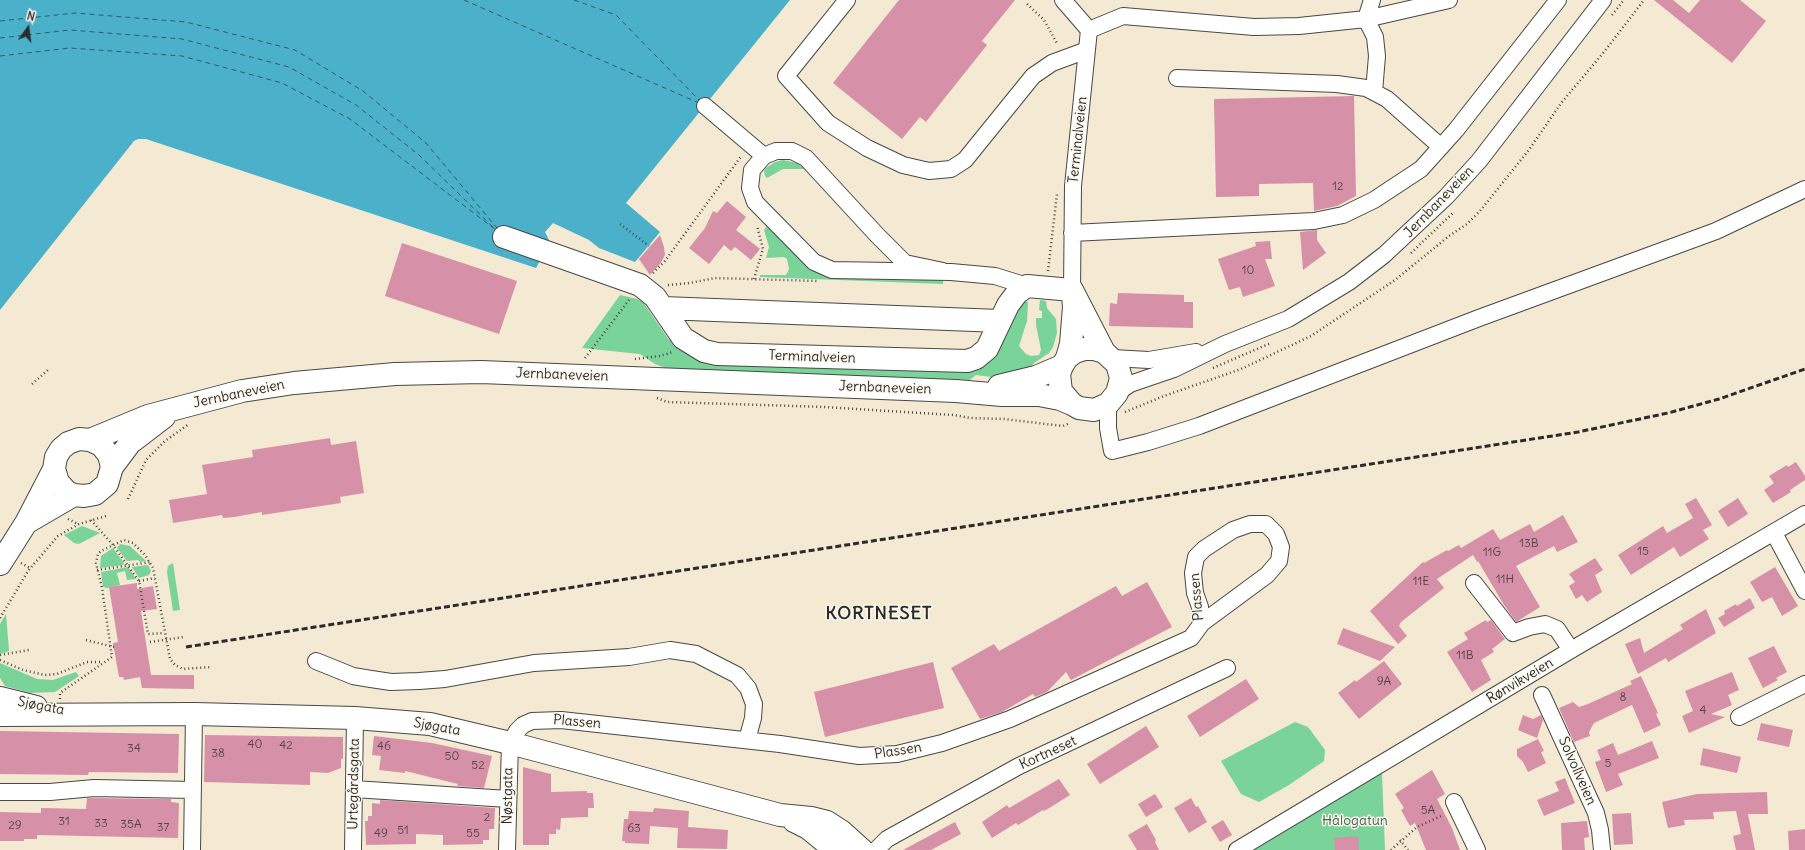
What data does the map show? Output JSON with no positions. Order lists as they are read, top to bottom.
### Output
{
  "streets": {
    "highway": ["Terminalveien", "Jernbaneveien", "Sjøgata"],
    "street": [
      "Plassen",
      "Rønvikveien",
      "Kortneset",
      "Solvollveien",
      "Urtegårdsgata",
      "Nøstgata"
    ]
  },
  "crossings": [
    ["Terminalveien", "Jernbaneveien"],
    ["Plassen", "Sjøgata"],
    ["Plassen", "Nøstgata"],
    ["Sjøgata", "Urtegårdsgata"],
    ["Sjøgata", "Nøstgata"]
  ],
  "districts": ["KORTNESET"],
  "parks": ["Hålogatun"],
  "house_numbers": [
    "12",
    "10",
    "13B",
    "15",
    "11G",
    "11H",
    "11E",
    "11B",
    "9A",
    "8",
    "4",
    "40",
    "42",
    "46",
    "34",
    "38",
    "50",
    "5",
    "52",
    "5A",
    "2",
    "31",
    "33",
    "35A",
    "29",
    "37",
    "63",
    "51",
    "49",
    "55"
  ],
  "north": "top"
}
